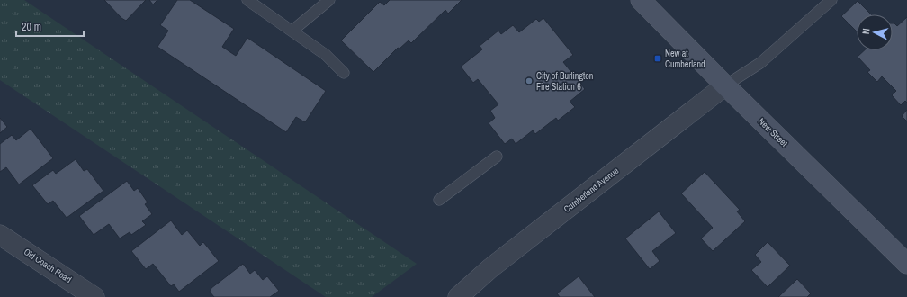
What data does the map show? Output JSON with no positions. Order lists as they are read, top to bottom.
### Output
{
  "streets": {
    "main road": ["New Street"],
    "street": ["Cumberland Avenue", "Old Coach Road"]
  },
  "crossings": [
    ["New Street", "Cumberland Avenue"]
  ],
  "places": {
    "transit": ["New at Cumberland"],
    "other": ["City of Burlington Fire Station 6"]
  },
  "scale_bar": "20 m",
  "north": "left"
}
